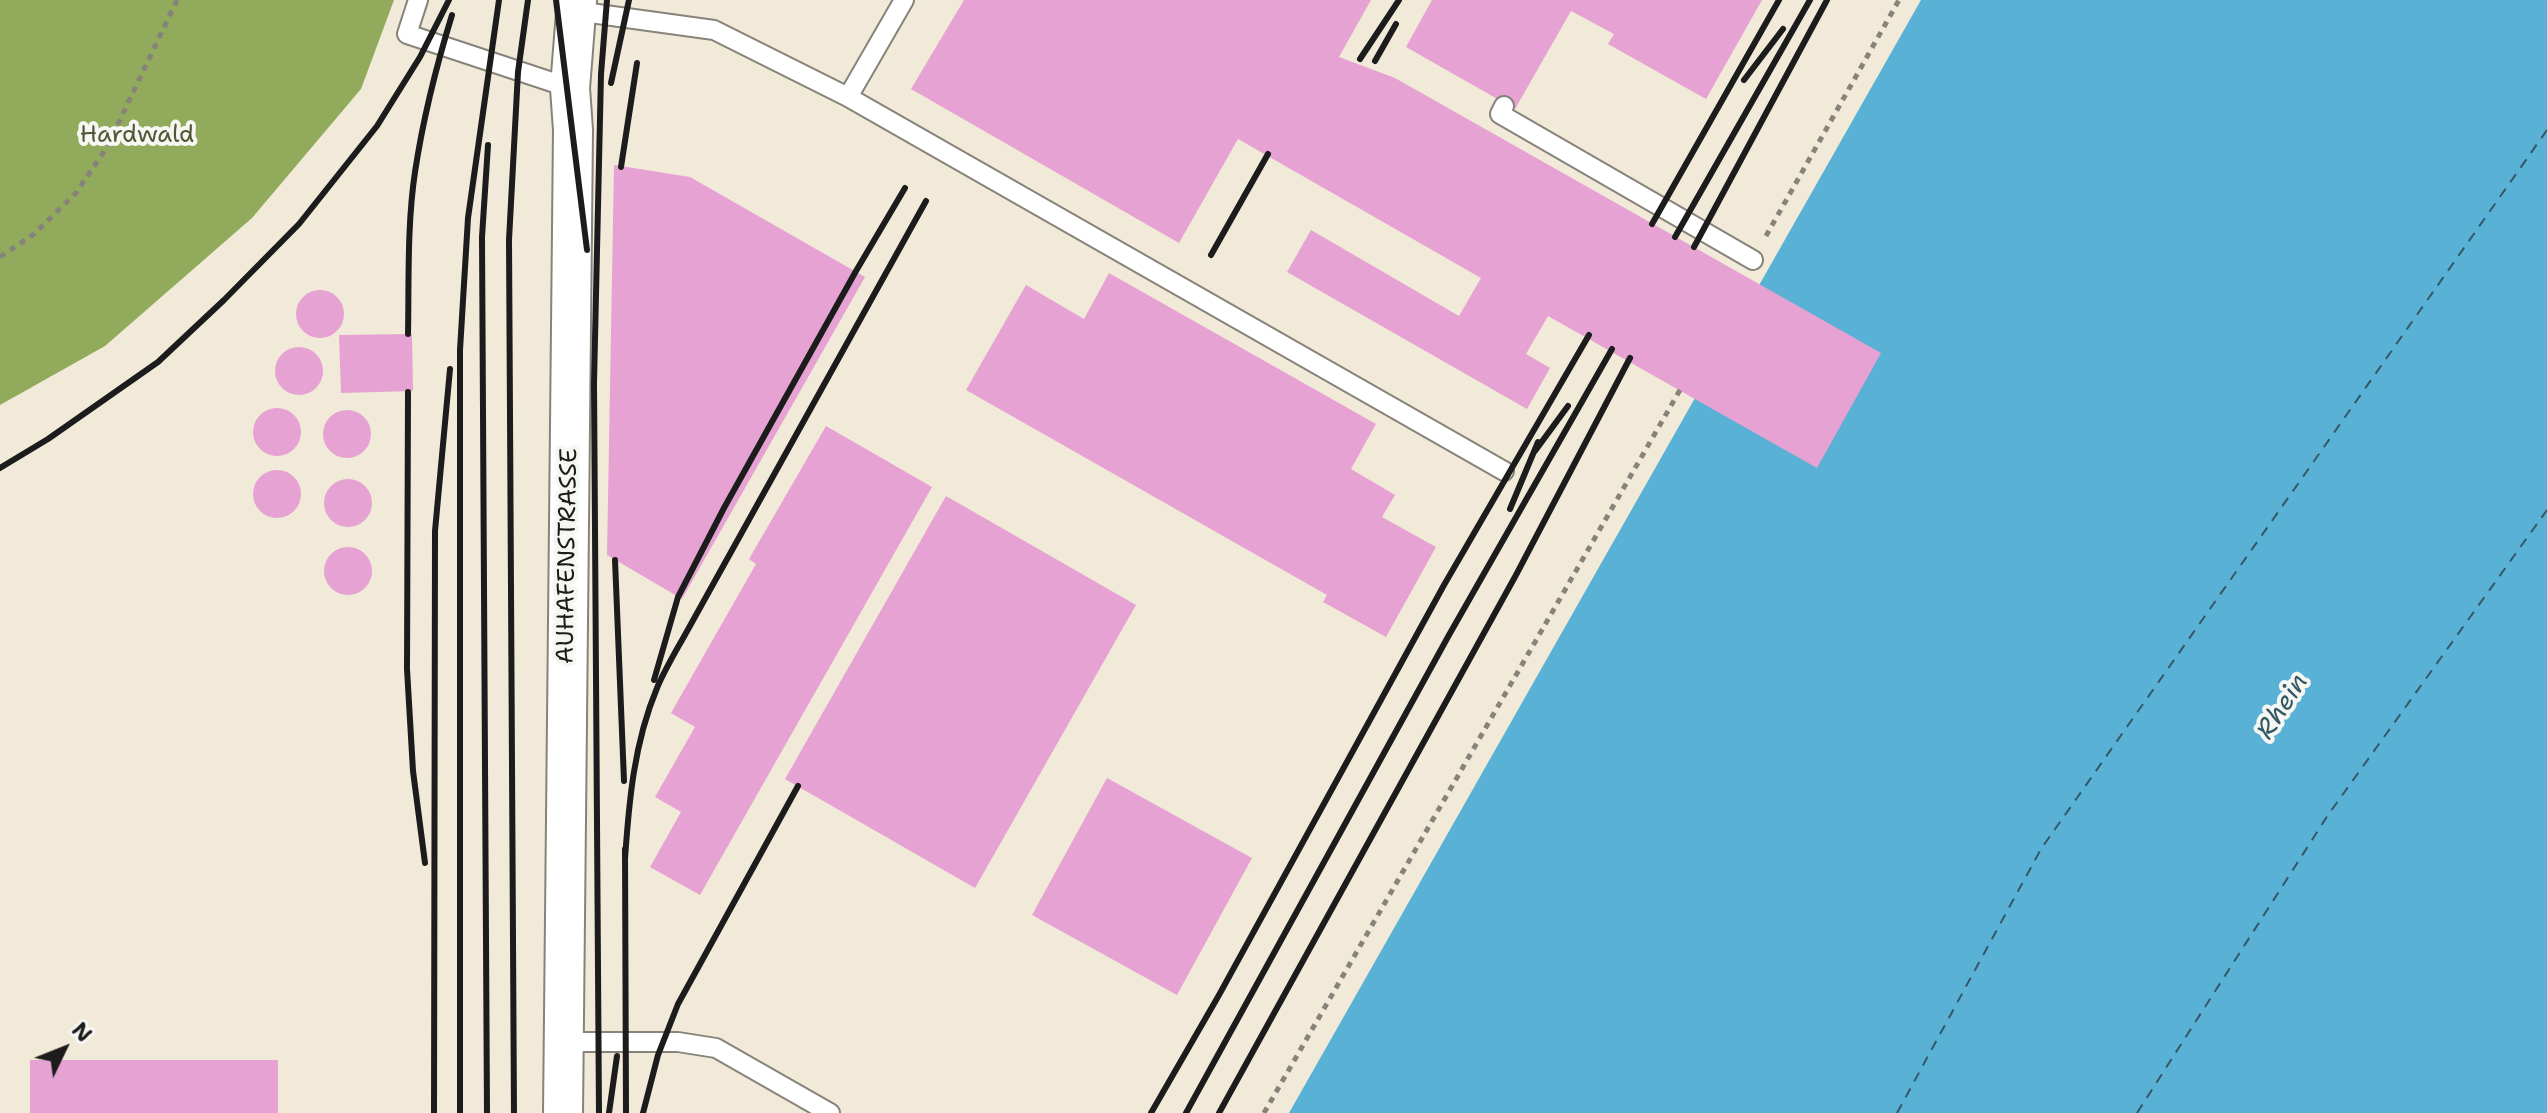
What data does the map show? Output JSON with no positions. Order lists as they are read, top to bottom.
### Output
{
  "streets": {
    "street": ["AUHAFENSTRASSE"]
  },
  "water": ["Rhein"],
  "parks": ["Hardwald"],
  "north": "top right"
}
